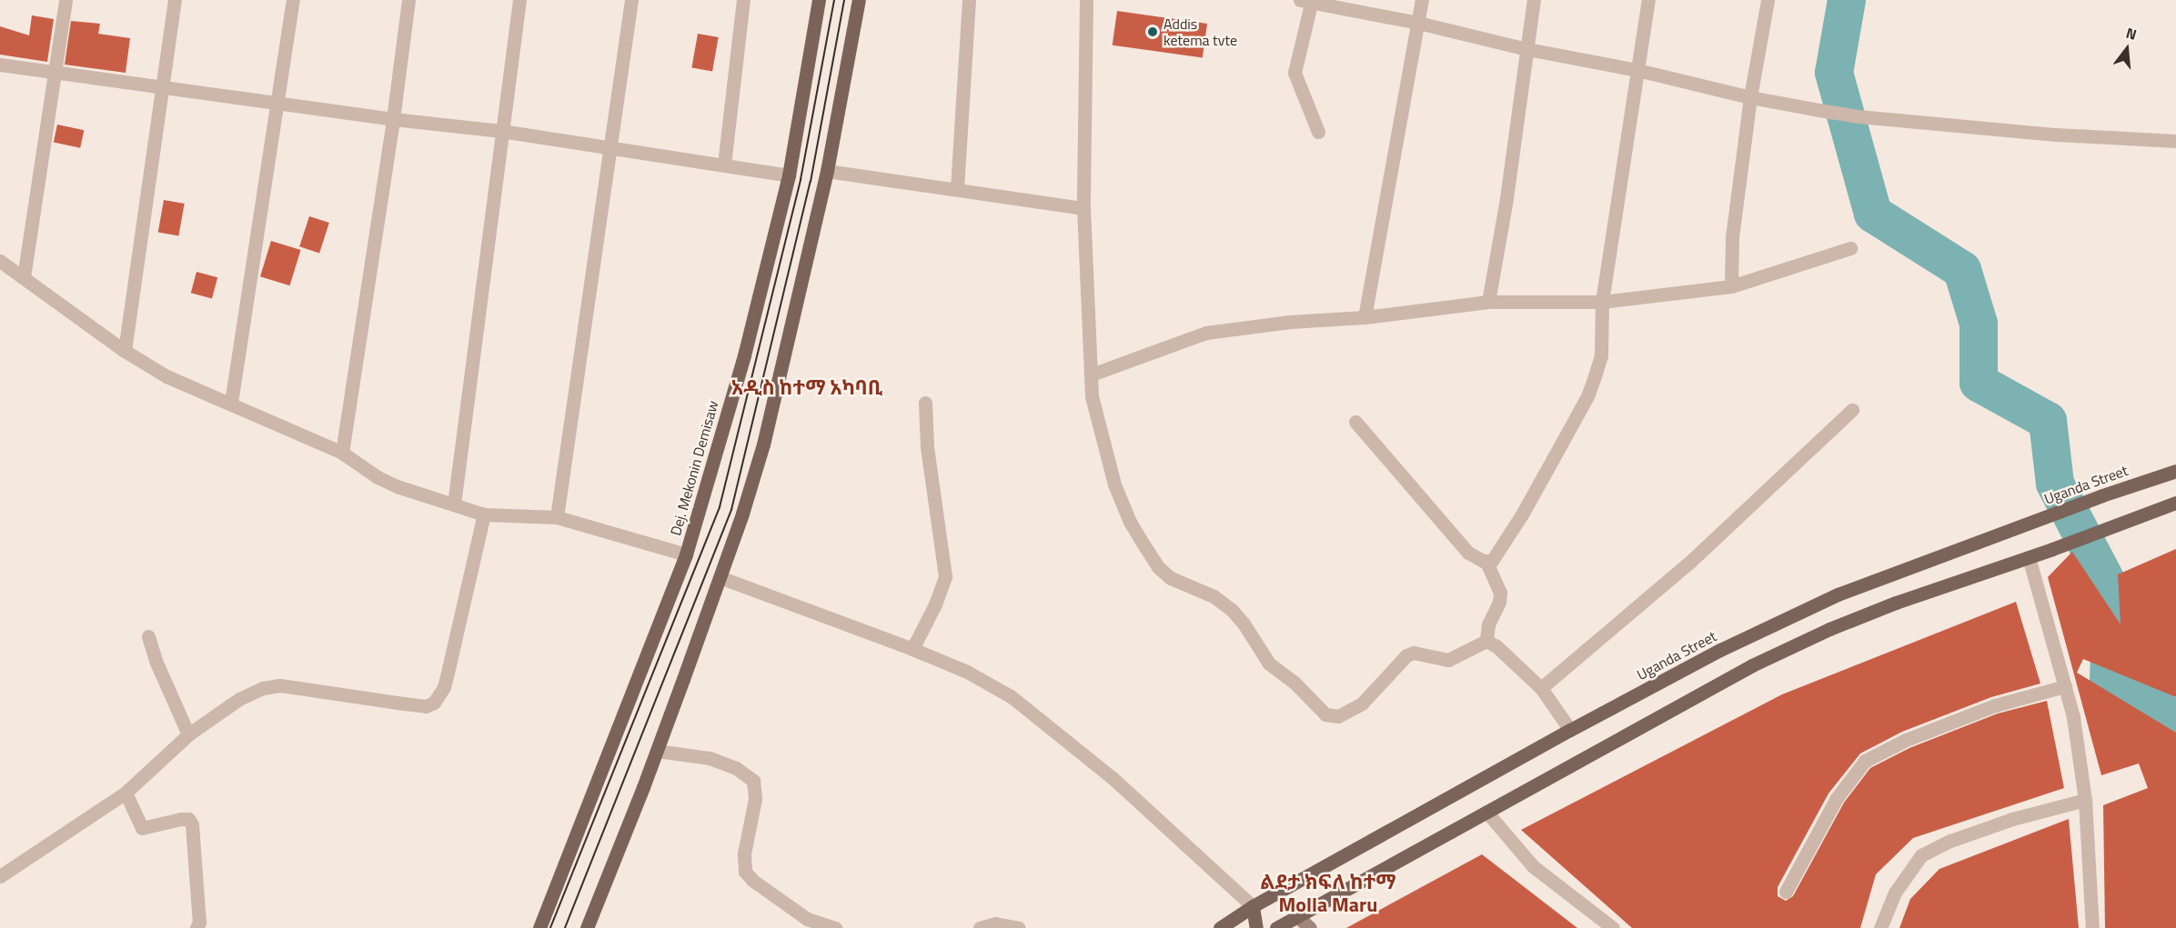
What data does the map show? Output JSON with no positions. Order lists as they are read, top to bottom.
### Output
{
  "streets": {
    "main road": ["Dej. Mekonin Demisaw", "Uganda Street"]
  },
  "districts": ["አዲስ ከተማ አካባቢ", "ልደታ ክፍለ ከተማ Molla Maru"],
  "places": ["Addis ketema tvte"],
  "north": "top"
}
